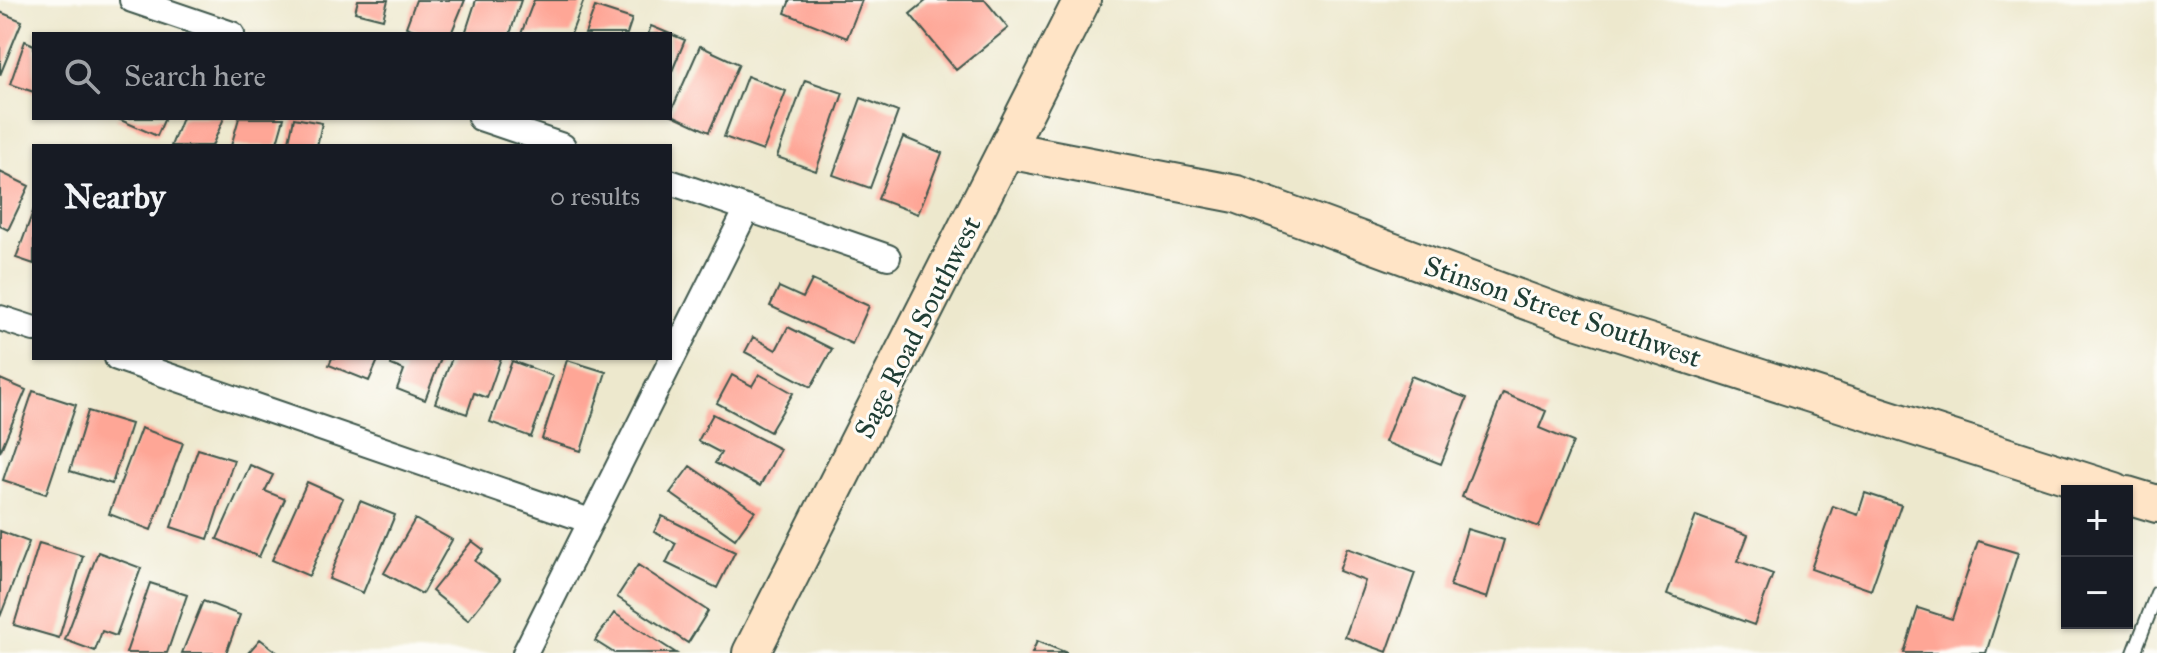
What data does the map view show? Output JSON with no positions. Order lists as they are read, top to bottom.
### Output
{
  "streets": {
    "street": ["Stinson Street Southwest", "Sage Road Southwest"]
  },
  "crossings": [
    ["Stinson Street Southwest", "Sage Road Southwest"]
  ],
  "page": {
    "search": "Search here",
    "heading": ["Nearby", "0 results"],
    "map_buttons": ["+", "−"]
  }
}
